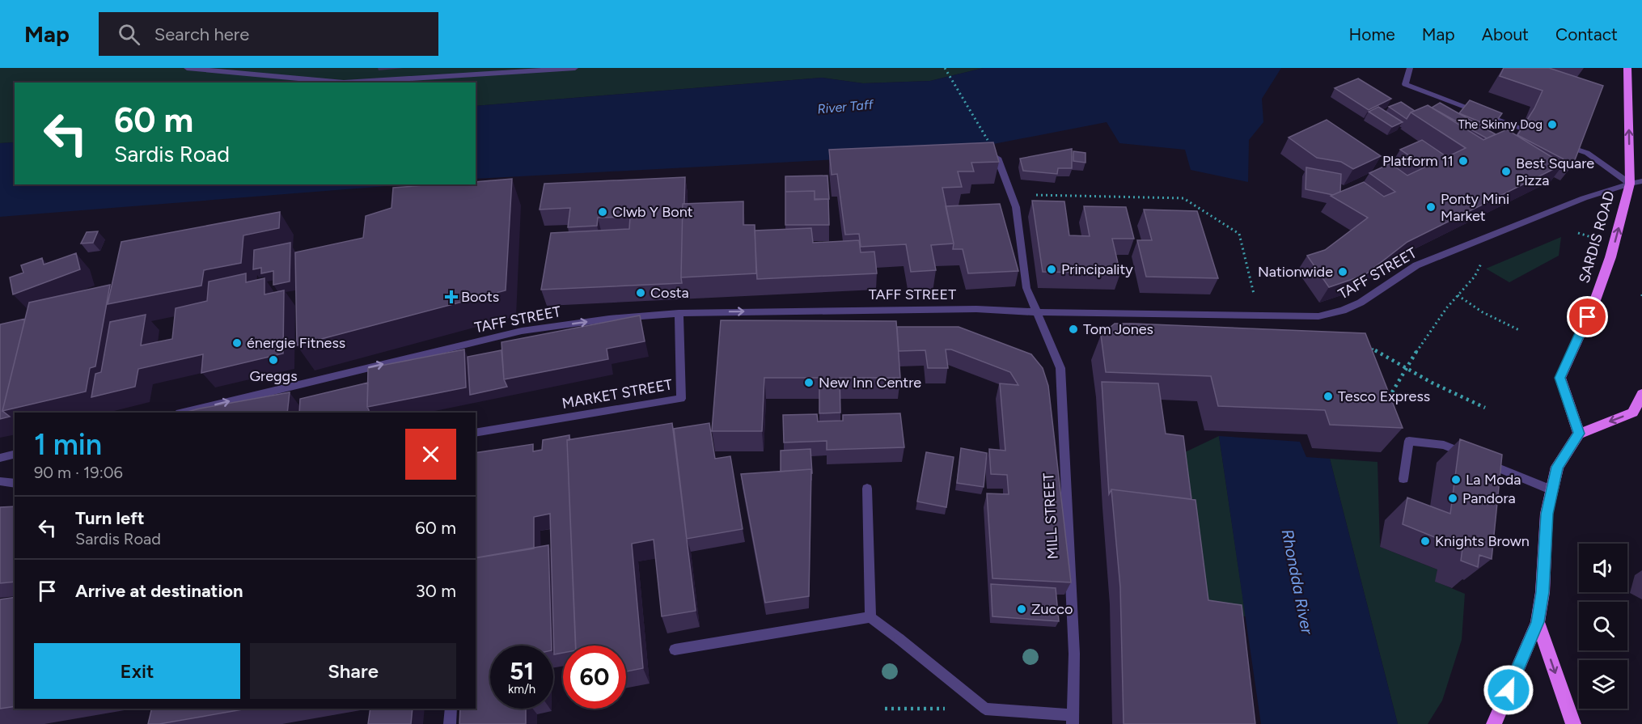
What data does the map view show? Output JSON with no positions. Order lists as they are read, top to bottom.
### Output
{
  "streets": {
    "main road": ["SARDIS ROAD"],
    "street": ["TAFF STREET", "MARKET STREET", "MILL STREET"]
  },
  "crossings": [
    ["SARDIS ROAD", "TAFF STREET"],
    ["TAFF STREET", "MARKET STREET"],
    ["TAFF STREET", "MILL STREET"]
  ],
  "one_way": ["SARDIS ROAD", "TAFF STREET"],
  "water": ["River Taff", "Rhondda River"],
  "places": {
    "other": [
      "The Skinny Dog",
      "Platform 11",
      "Best Square Pizza",
      "Ponty Mini Market",
      "Clwb Y Bont",
      "Principality",
      "Nationwide",
      "Costa",
      "Tom Jones",
      "énergie Fitness",
      "Greggs",
      "New Inn Centre",
      "Tesco Express",
      "La Moda",
      "Pandora",
      "Knights Brown",
      "Zucco"
    ],
    "health": ["Boots"]
  },
  "page": {
    "header": "Map",
    "search": "Search here",
    "nav": [
      "Home",
      "Map",
      "About",
      "Contact"
    ],
    "turn": ["60 m", "Sardis Road"],
    "heading": ["1 min", "90 m · 19:06"],
    "list": [
      {
        "name": "Turn left",
        "note": "Sardis Road",
        "value": "60 m"
      },
      {
        "name": "Arrive at destination",
        "value": "30 m"
      }
    ],
    "buttons": ["Exit", "Share"],
    "speed": "51 km/h",
    "limit": "60"
  }
}
